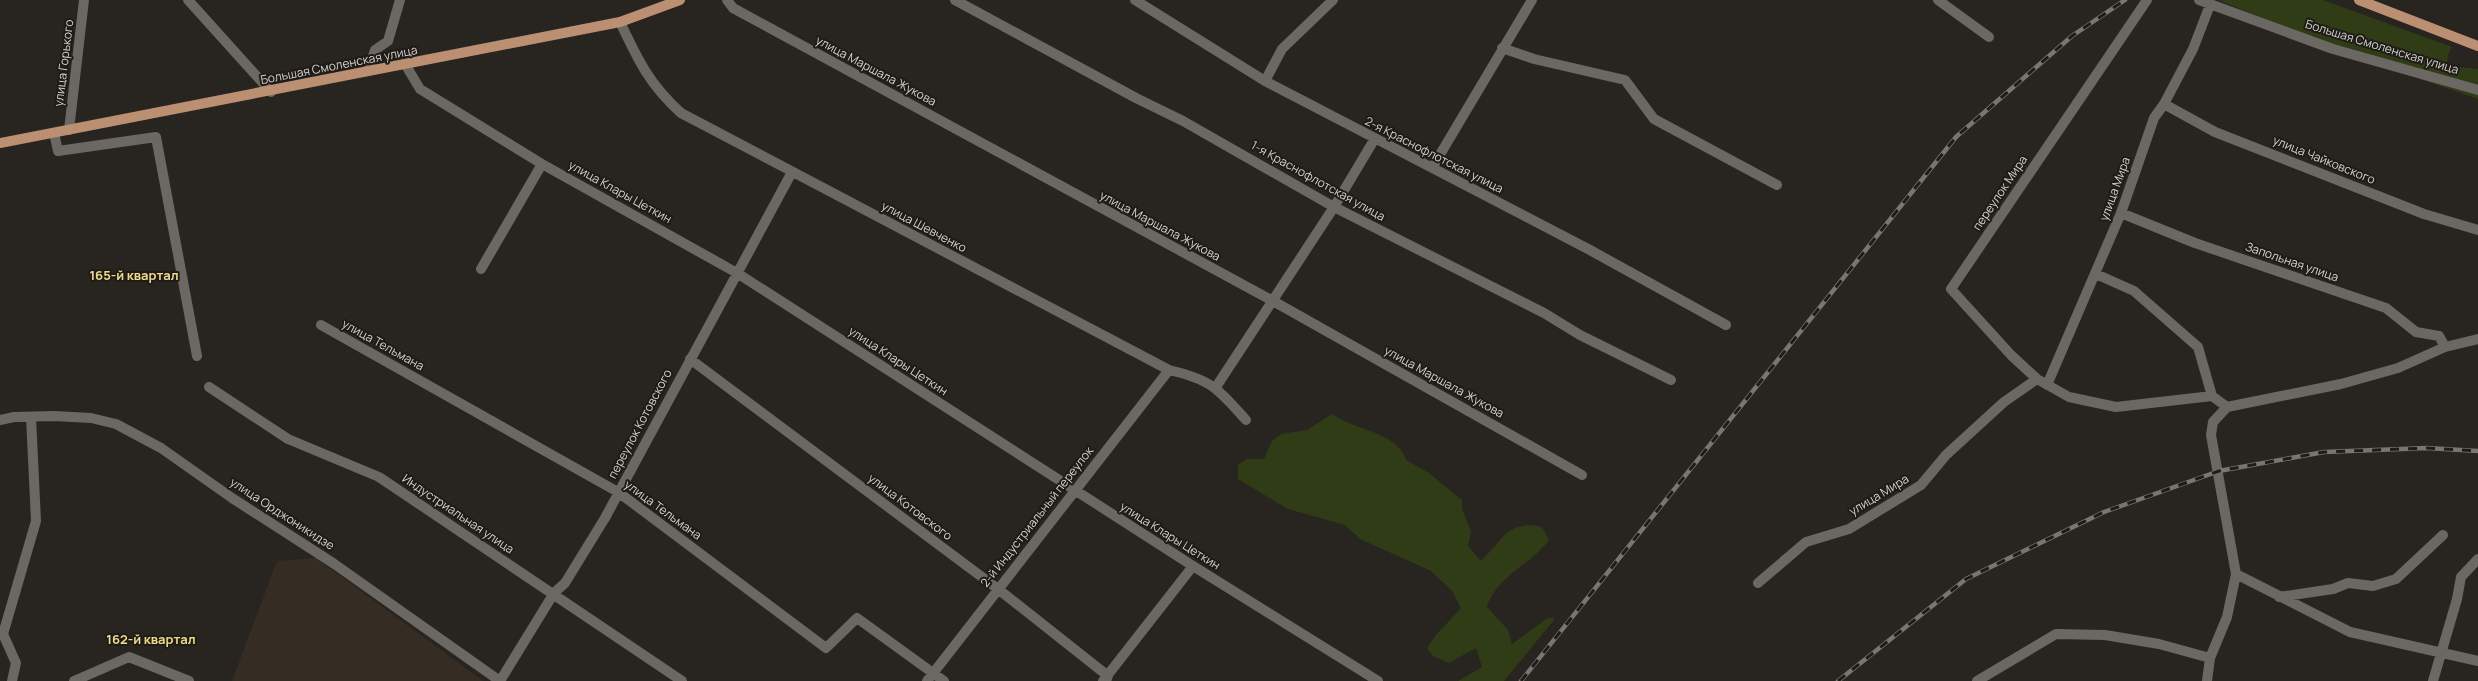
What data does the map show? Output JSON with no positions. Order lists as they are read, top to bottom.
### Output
{
  "streets": {
    "main road": ["Большая Смоленская улица"],
    "street": [
      "улица Горького",
      "улица Маршала Жукова",
      "2-я Краснофлотская улица",
      "улица Чайковского",
      "1-я Краснофлотская улица",
      "улица Мира",
      "улица Клары Цеткин",
      "переулок Мира",
      "улица Шевченко",
      "Запольная улица",
      "улица Тельмана",
      "переулок Котовского",
      "улица Котовского",
      "улица Орджоникидзе",
      "Индустриальная улица",
      "2-й Индустриальный переулок"
    ]
  },
  "crossings": [
    ["Большая Смоленская улица", "улица Горького"],
    ["Большая Смоленская улица", "улица Мира"],
    ["Большая Смоленская улица", "улица Клары Цеткин"],
    ["Большая Смоленская улица", "улица Шевченко"],
    ["улица Чайковского", "улица Мира"],
    ["улица Мира", "переулок Мира"],
    ["улица Мира", "Запольная улица"],
    ["улица Клары Цеткин", "переулок Котовского"],
    ["улица Клары Цеткин", "2-й Индустриальный переулок"],
    ["улица Шевченко", "переулок Котовского"],
    ["улица Шевченко", "2-й Индустриальный переулок"],
    ["улица Тельмана", "переулок Котовского"],
    ["улица Тельмана", "2-й Индустриальный переулок"],
    ["переулок Котовского", "улица Котовского"],
    ["переулок Котовского", "улица Орджоникидзе"],
    ["переулок Котовского", "Индустриальная улица"],
    ["улица Котовского", "2-й Индустриальный переулок"]
  ],
  "districts": ["165-й квартал", "162-й квартал"]
}
